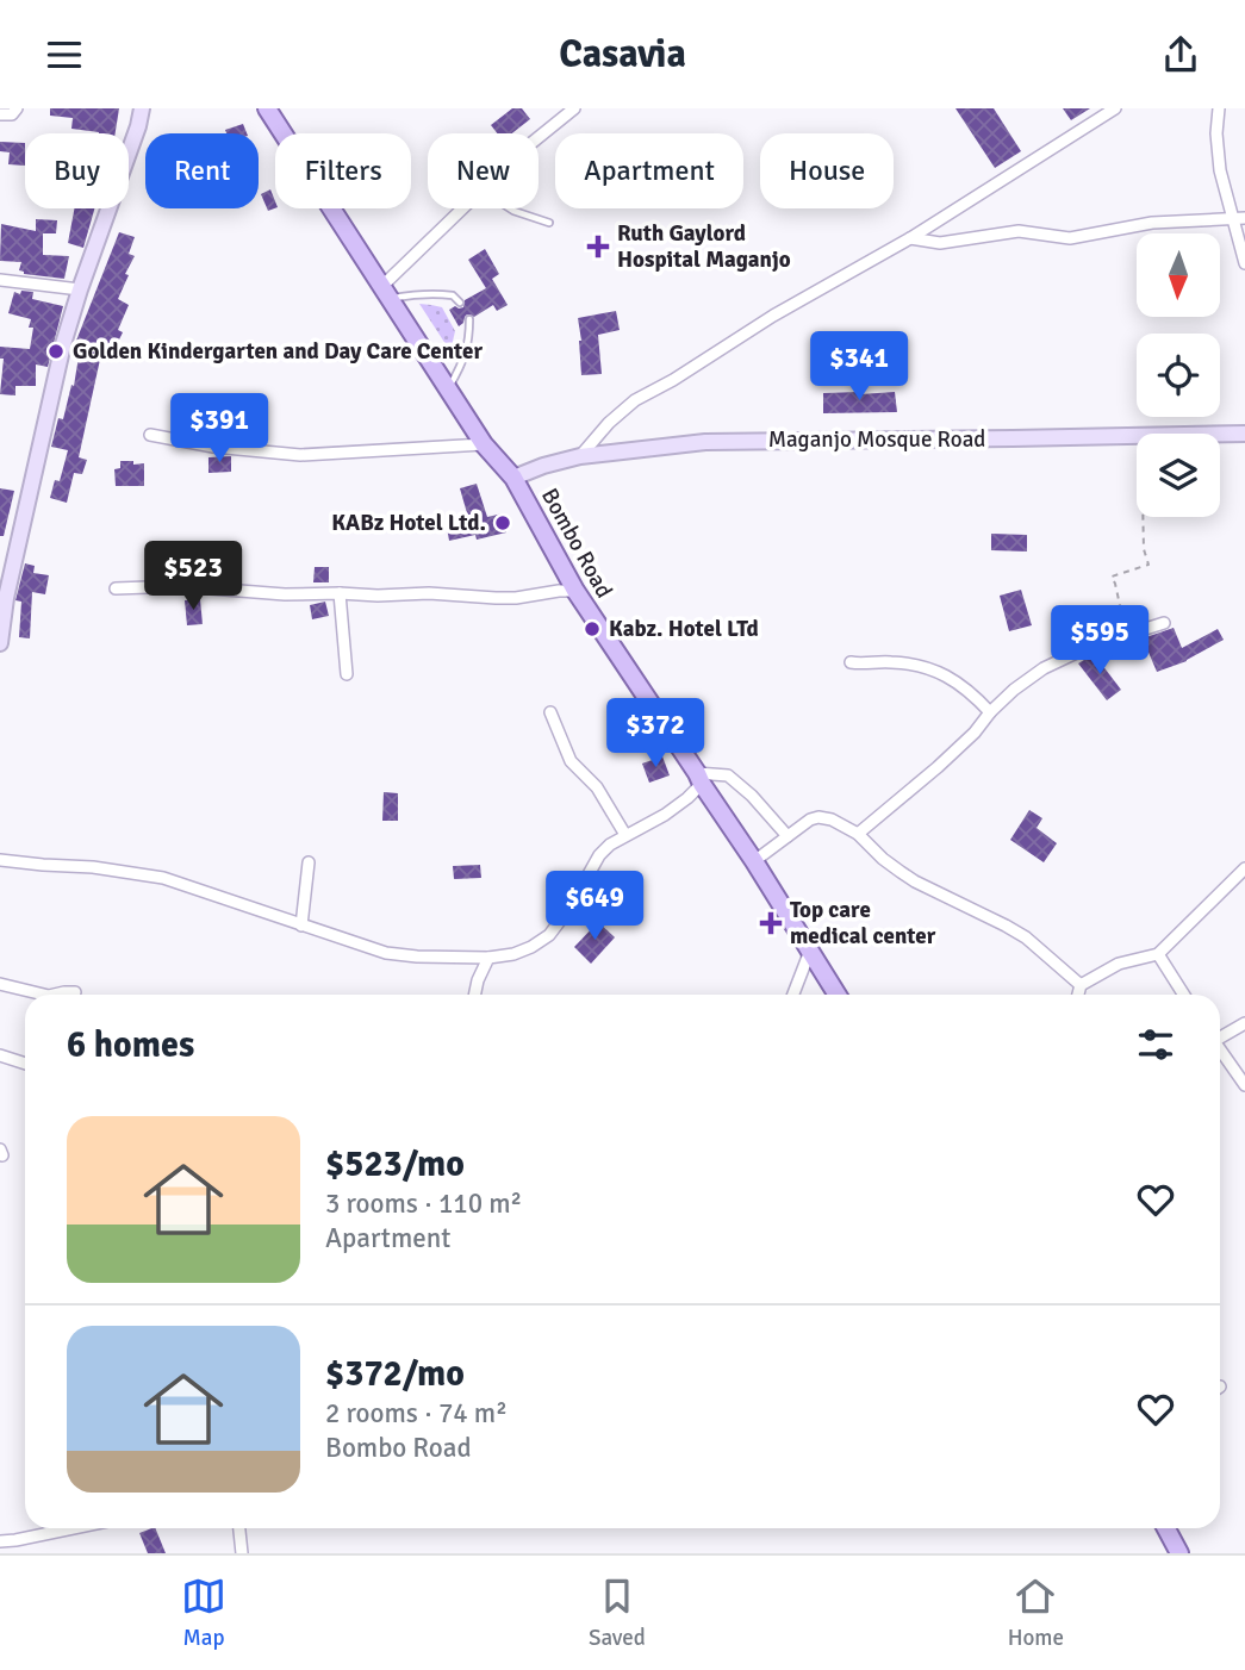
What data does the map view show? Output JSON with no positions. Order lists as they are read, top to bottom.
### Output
{
  "streets": {
    "main road": ["Bombo Road"],
    "street": ["Maganjo Mosque Road"]
  },
  "crossings": [
    ["Maganjo Mosque Road", "Bombo Road"]
  ],
  "places": {
    "health": ["Ruth Gaylord Hospital Maganjo", "Top care medical center"],
    "other": ["Golden Kindergarten and Day Care Center", "KABz Hotel Ltd.", "Kabz. Hotel LTd"]
  },
  "north": "bottom",
  "page": {
    "header": "Casavia",
    "chip": [
      "Buy",
      "Rent",
      "Filters",
      "New",
      "Apartment",
      "House"
    ],
    "price": [
      "$341",
      "$391",
      "$523",
      "$595",
      "$372",
      "$649"
    ],
    "heading": "6 homes",
    "list": [
      {
        "name": "$523/mo",
        "note": "3 rooms · 110 m² · Apartment"
      },
      {
        "name": "$372/mo",
        "note": "2 rooms · 74 m² · Bombo Road"
      }
    ],
    "tabs": ["Map", "Saved", "Home"]
  }
}
